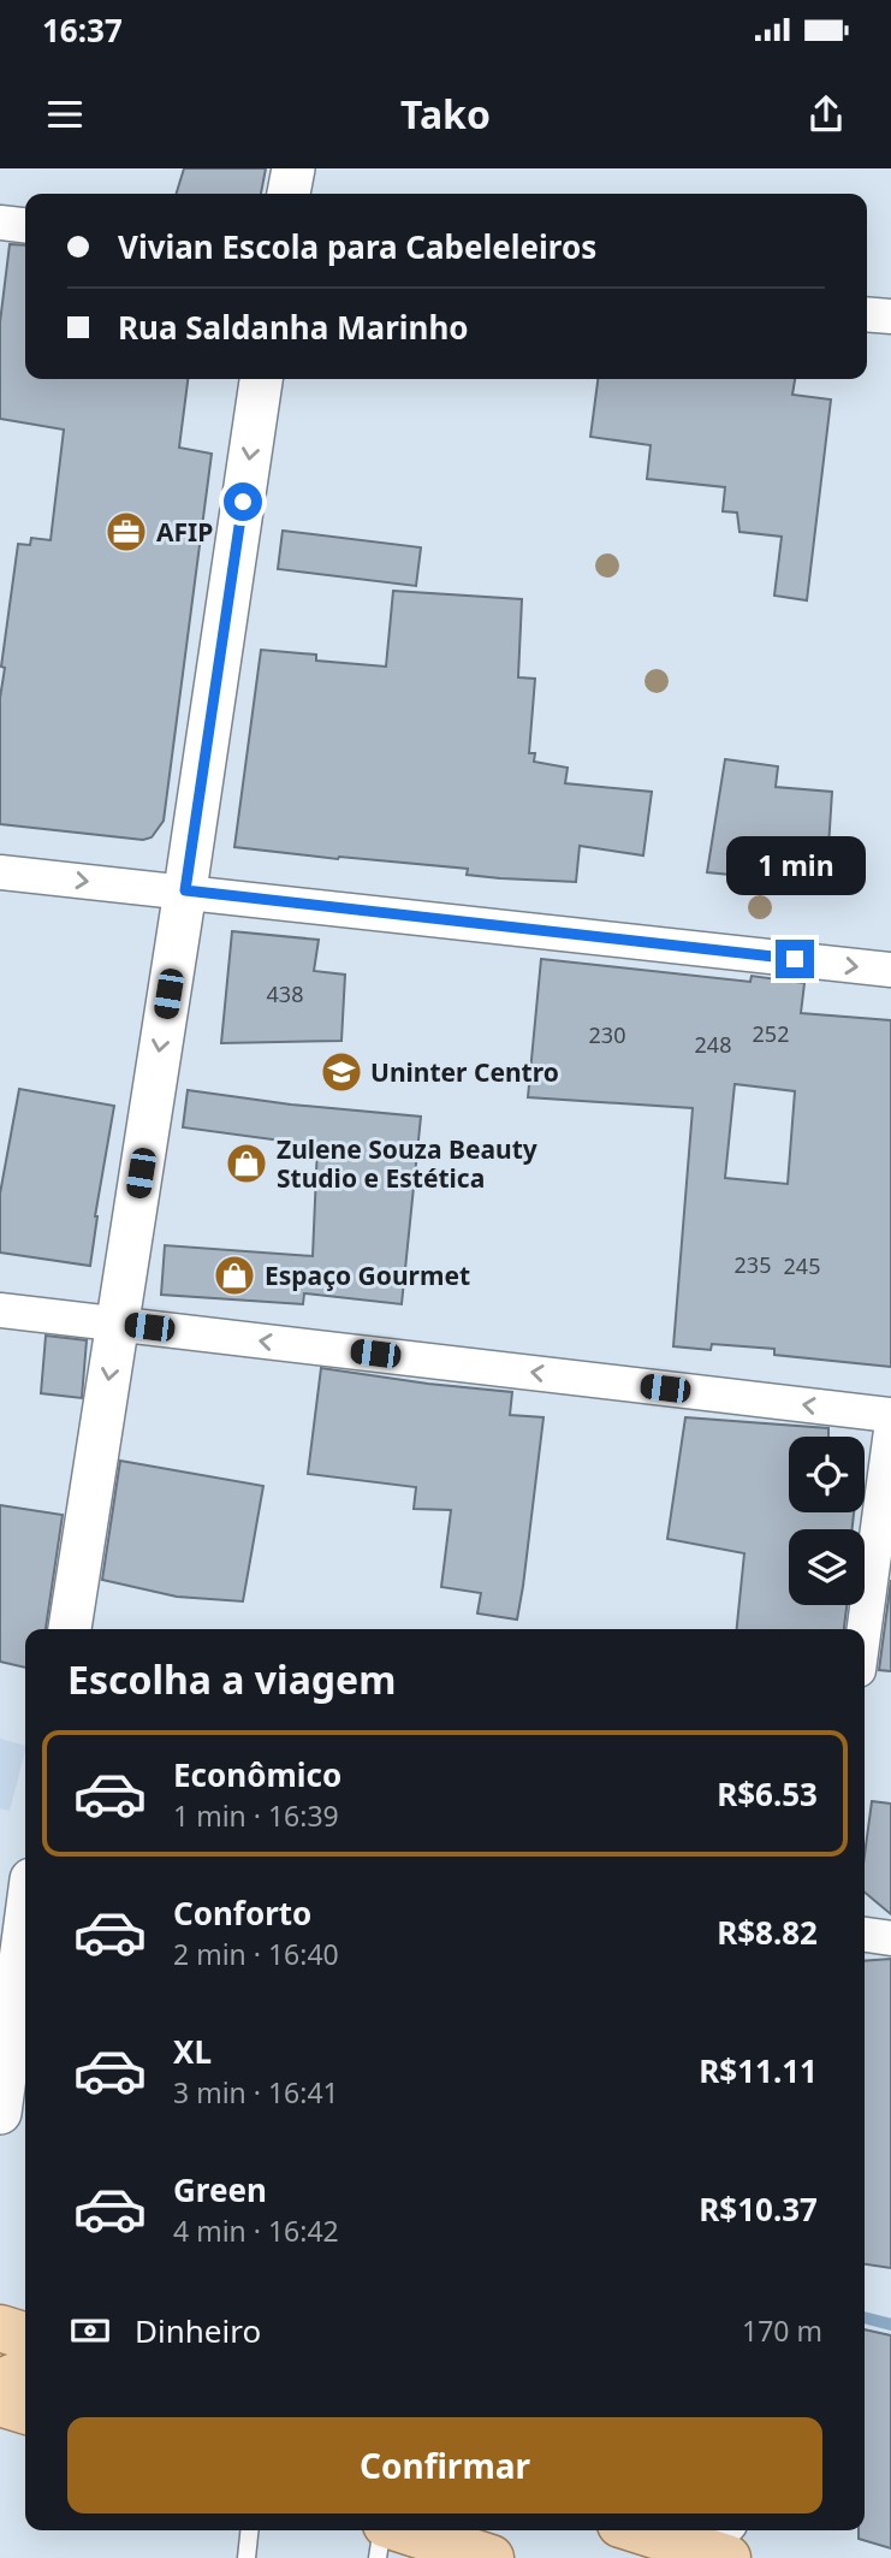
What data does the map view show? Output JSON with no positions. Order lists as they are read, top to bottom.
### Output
{
  "places": {
    "office": ["AFIP"],
    "school or university": ["Uninter Centro"],
    "shop": ["Zulene Souza Beauty Studio e Estética", "Espaço Gourmet"]
  },
  "house_numbers": [
    "438",
    "252",
    "230",
    "248",
    "235",
    "245"
  ],
  "page": {
    "status": "16:37",
    "header": "Tako",
    "banner": ["Vivian Escola para Cabeleleiros", "Rua Saldanha Marinho"],
    "bubble": "1 min",
    "heading": "Escolha a viagem",
    "list": [
      {
        "name": "Econômico",
        "note": "1 min · 16:39",
        "value": "R$6.53"
      },
      {
        "name": "Conforto",
        "note": "2 min · 16:40",
        "value": "R$8.82"
      },
      {
        "name": "XL",
        "note": "3 min · 16:41",
        "value": "R$11.11"
      },
      {
        "name": "Green",
        "note": "4 min · 16:42",
        "value": "R$10.37"
      }
    ],
    "pay": ["Dinheiro", "170 m"],
    "buttons": "Confirmar"
  }
}
